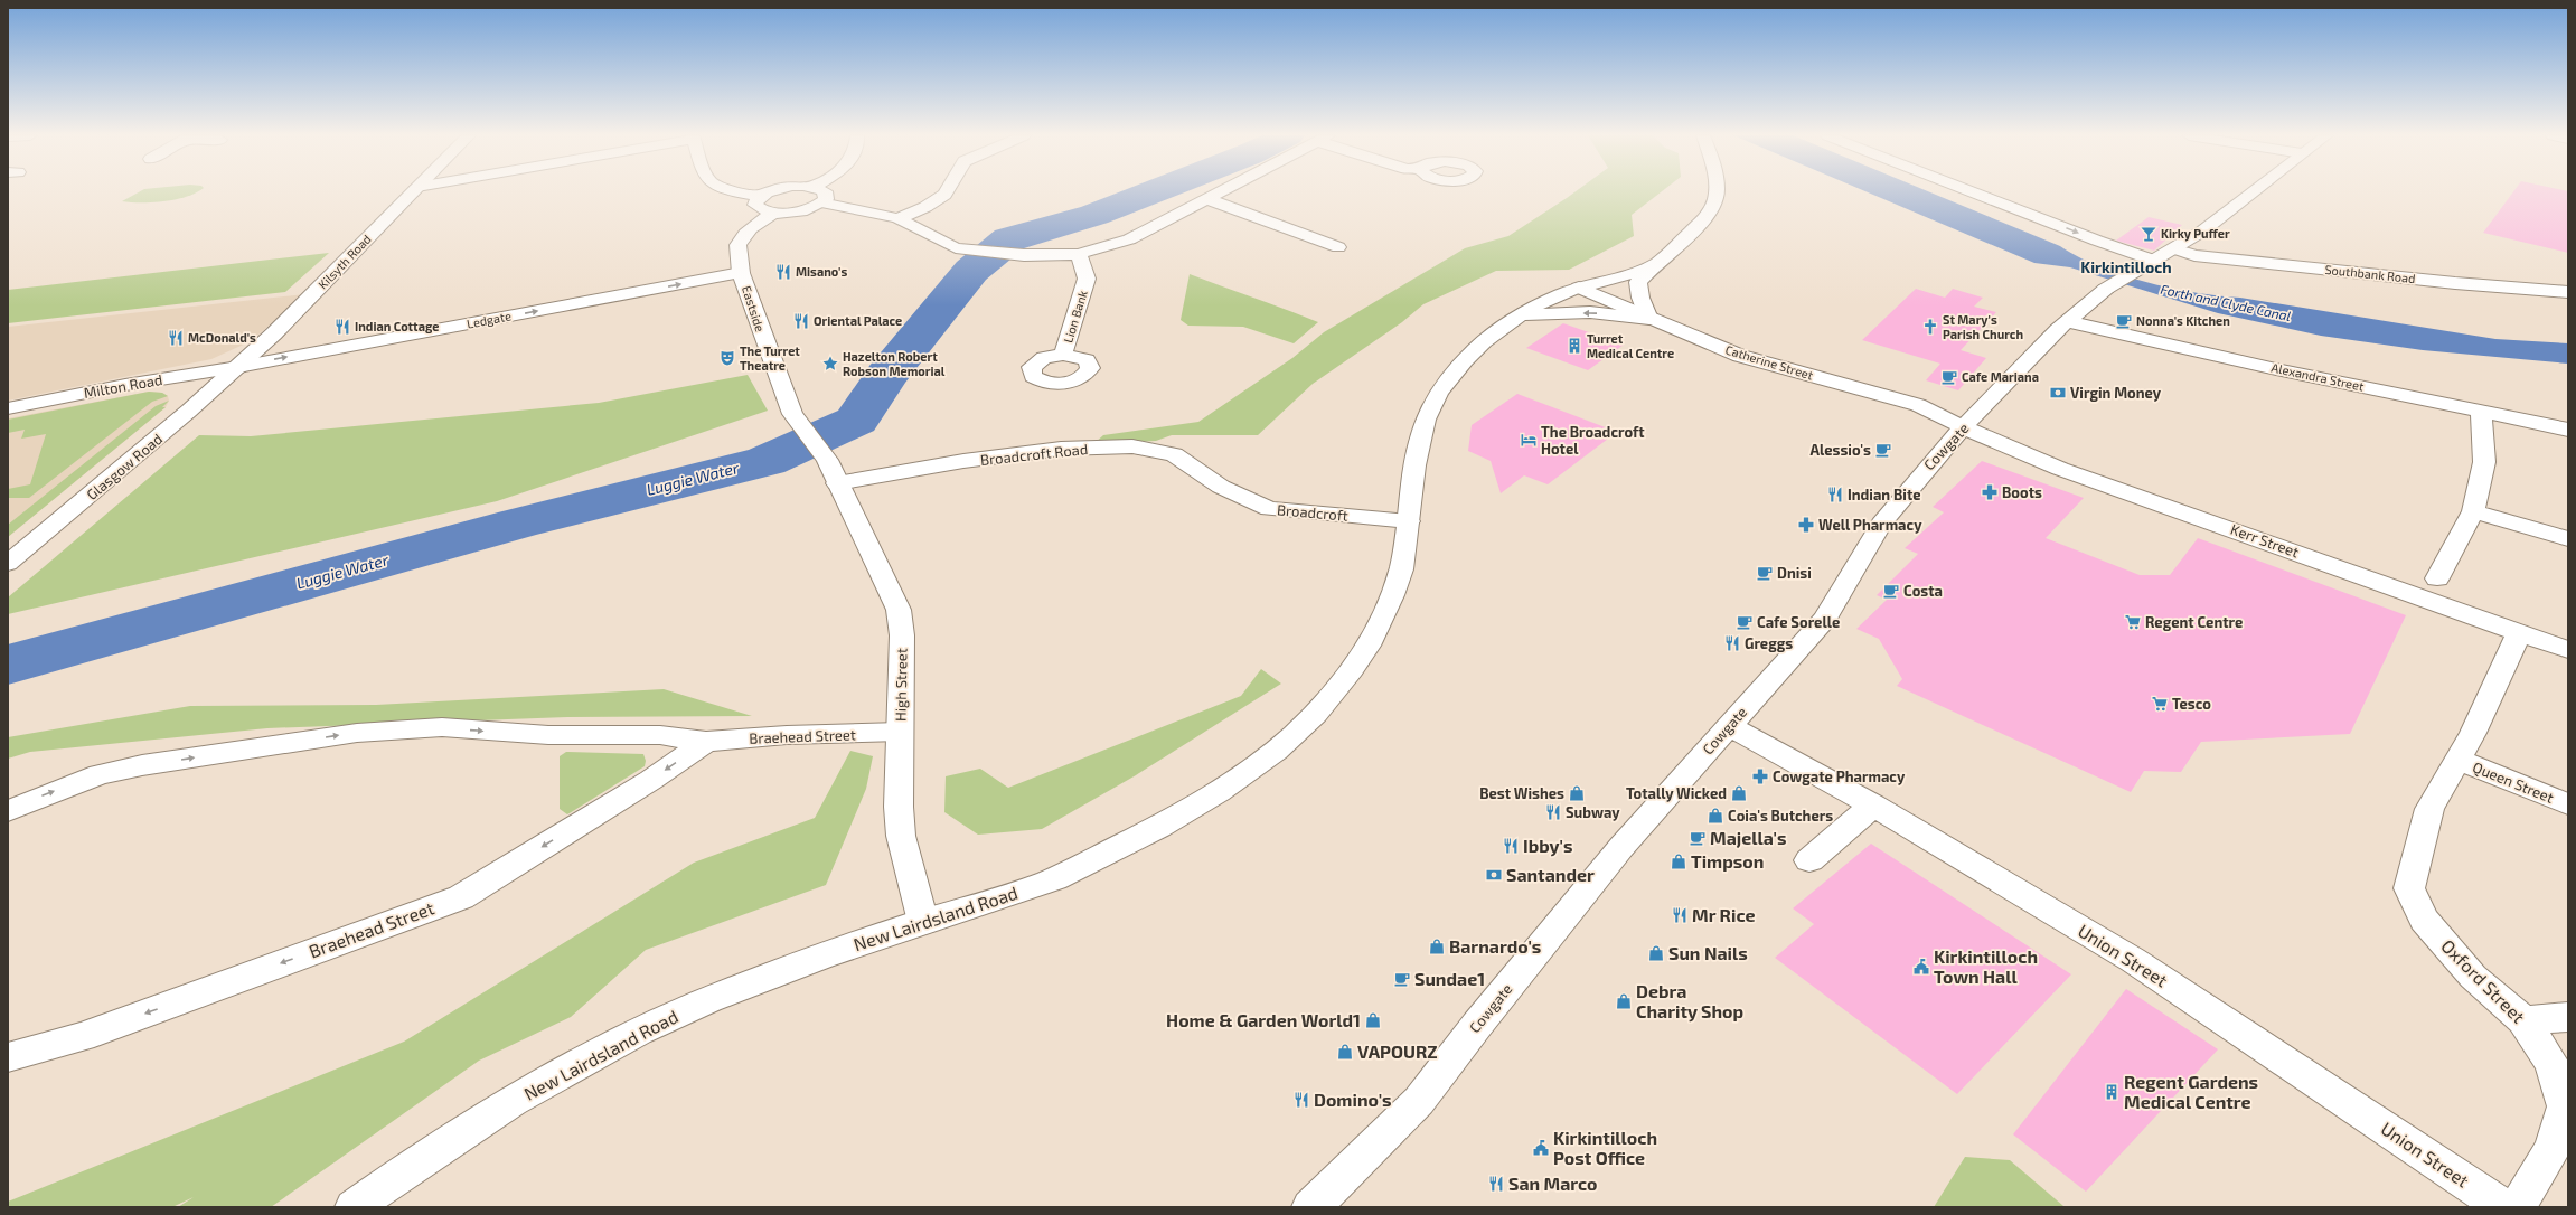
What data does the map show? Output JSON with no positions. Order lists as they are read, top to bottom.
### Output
{
  "streets": {
    "street": [
      "Kilsyth Road",
      "Southbank Road",
      "Eastside",
      "Lion Bank",
      "Ledgate",
      "Catherine Street",
      "Alexandra Street",
      "Milton Road",
      "Cowgate",
      "Broadcroft Road",
      "Glasgow Road",
      "Broadcroft",
      "Kerr Street",
      "High Street",
      "Braehead Street",
      "Queen Street",
      "New Lairdsland Road",
      "Union Street",
      "Oxford Street"
    ]
  },
  "crossings": [
    ["Kilsyth Road", "Ledgate"],
    ["Kilsyth Road", "Milton Road"],
    ["Kilsyth Road", "Glasgow Road"],
    ["Southbank Road", "Cowgate"],
    ["Eastside", "Ledgate"],
    ["Eastside", "High Street"],
    ["Ledgate", "Milton Road"],
    ["Ledgate", "Glasgow Road"],
    ["Catherine Street", "Cowgate"],
    ["Catherine Street", "Kerr Street"],
    ["Catherine Street", "New Lairdsland Road"],
    ["Alexandra Street", "Cowgate"],
    ["Milton Road", "Glasgow Road"],
    ["Cowgate", "Kerr Street"],
    ["Cowgate", "Union Street"],
    ["Broadcroft Road", "Broadcroft"],
    ["Broadcroft Road", "High Street"],
    ["Broadcroft", "New Lairdsland Road"],
    ["Kerr Street", "Oxford Street"],
    ["High Street", "Braehead Street"],
    ["High Street", "New Lairdsland Road"],
    ["Queen Street", "Oxford Street"]
  ],
  "one_way": ["Ledgate"],
  "districts": ["Kirkintilloch"],
  "water": ["Forth and Clyde Canal", "Luggie Water"],
  "places": {
    "bar": ["Kirky Puffer"],
    "restaurant": [
      "Misano's",
      "Oriental Palace",
      "Indian Cottage",
      "McDonald's",
      "Indian Bite",
      "Greggs",
      "Subway",
      "Ibby's",
      "Mr Rice",
      "Domino's",
      "San Marco"
    ],
    "cafe": [
      "Nonna's Kitchen",
      "Cafe Mariana",
      "Alessio's",
      "Dnisi",
      "Costa",
      "Cafe Sorelle",
      "Majella's",
      "Sundae1"
    ],
    "church": ["St Mary's Parish Church"],
    "building": ["Turret Medical Centre", "Regent Gardens Medical Centre"],
    "theatre": ["The Turret Theatre"],
    "place": ["Hazelton Robert Robson Memorial"],
    "bank": ["Virgin Money", "Santander"],
    "hotel": ["The Broadcroft Hotel"],
    "pharmacy": ["Boots", "Well Pharmacy", "Cowgate Pharmacy"],
    "supermarket": ["Regent Centre", "Tesco"],
    "shop": [
      "Best Wishes",
      "Totally Wicked",
      "Coia's Butchers",
      "Timpson",
      "Barnardo's",
      "Sun Nails",
      "Debra Charity Shop",
      "Home & Garden World1",
      "VAPOURZ"
    ],
    "public building": ["Kirkintilloch Town Hall", "Kirkintilloch Post Office"]
  }
}
